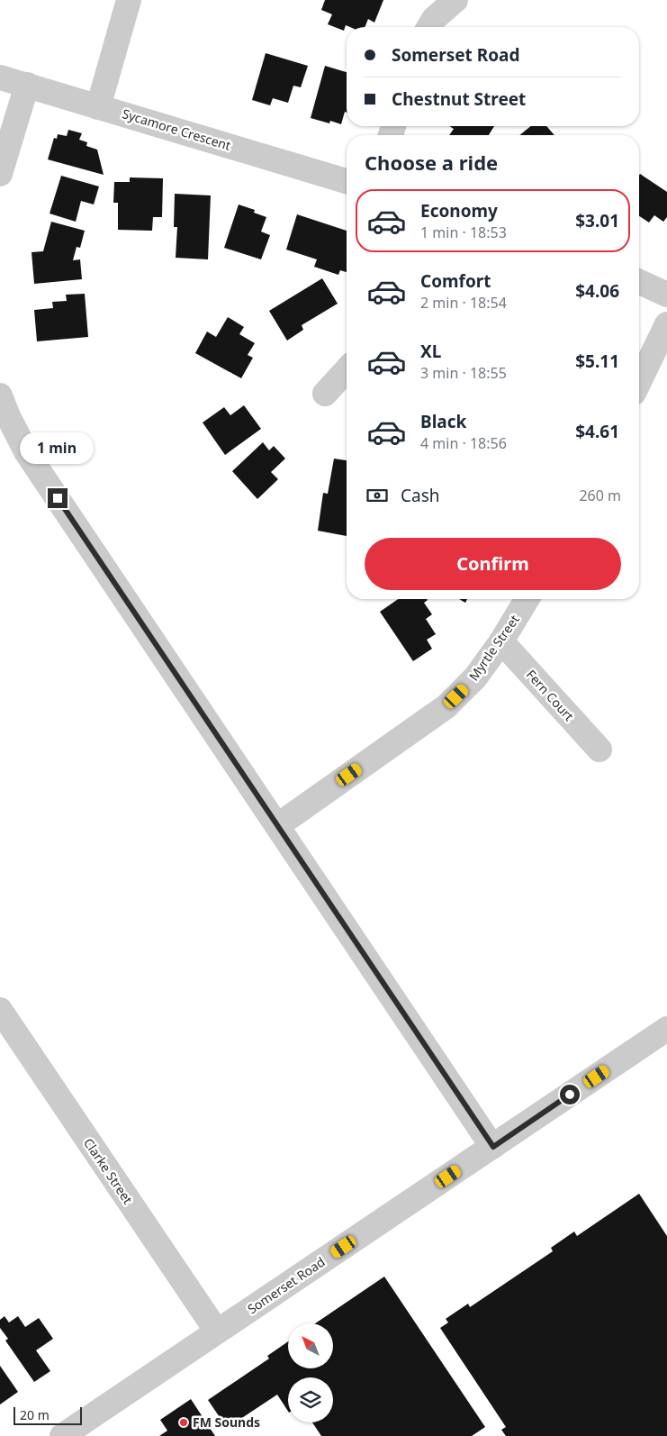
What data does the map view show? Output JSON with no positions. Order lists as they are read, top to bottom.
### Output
{
  "streets": {
    "street": [
      "Sycamore Crescent",
      "Myrtle Street",
      "Fern Court",
      "Clarke Street",
      "Somerset Road"
    ]
  },
  "crossings": [
    ["Myrtle Street", "Fern Court"],
    ["Clarke Street", "Somerset Road"]
  ],
  "places": ["FM Sounds"],
  "scale_bar": "20 m",
  "north": "top left",
  "page": {
    "banner": ["Somerset Road", "Chestnut Street"],
    "heading": "Choose a ride",
    "list": [
      {
        "name": "Economy",
        "note": "1 min · 18:53",
        "value": "$3.01"
      },
      {
        "name": "Comfort",
        "note": "2 min · 18:54",
        "value": "$4.06"
      },
      {
        "name": "XL",
        "note": "3 min · 18:55",
        "value": "$5.11"
      },
      {
        "name": "Black",
        "note": "4 min · 18:56",
        "value": "$4.61"
      }
    ],
    "bubble": "1 min",
    "pay": ["Cash", "260 m"],
    "buttons": "Confirm",
    "scale": "20 m"
  }
}
